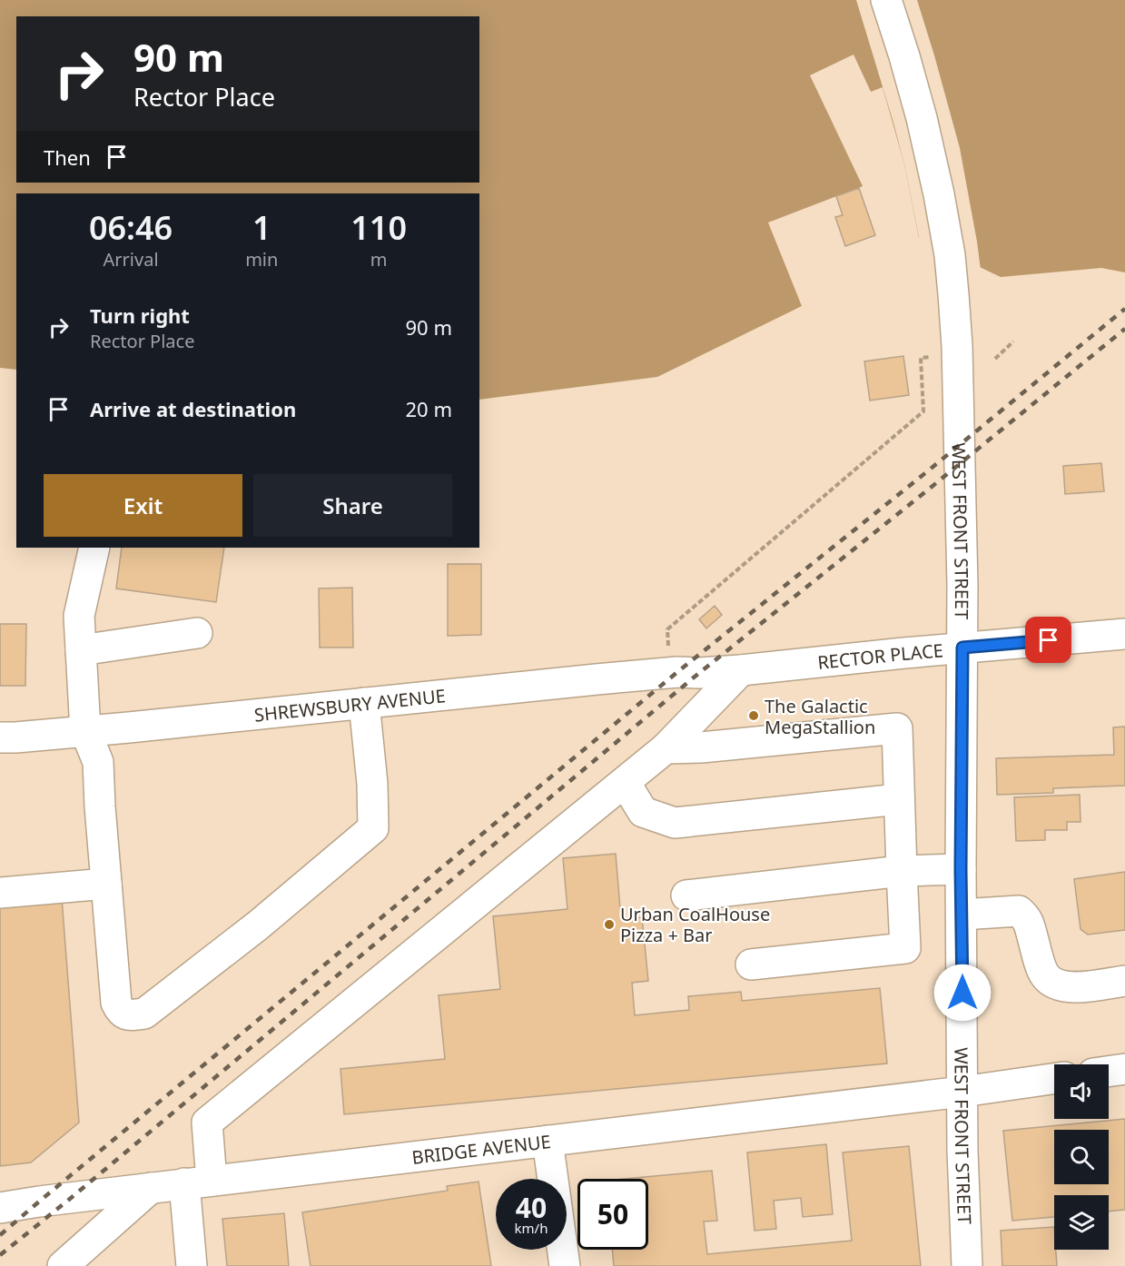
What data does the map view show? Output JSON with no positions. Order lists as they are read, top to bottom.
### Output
{
  "streets": {
    "main road": [
      "WEST FRONT STREET",
      "RECTOR PLACE",
      "SHREWSBURY AVENUE",
      "BRIDGE AVENUE"
    ]
  },
  "crossings": [
    ["WEST FRONT STREET", "RECTOR PLACE"],
    ["WEST FRONT STREET", "BRIDGE AVENUE"],
    ["RECTOR PLACE", "SHREWSBURY AVENUE"]
  ],
  "places": ["The Galactic MegaStallion", "Urban CoalHouse Pizza + Bar"],
  "page": {
    "turn": ["90 m", "Rector Place"],
    "then": "Then",
    "eta": [
      "06:46",
      "Arrival",
      "1",
      "min",
      "110",
      "m"
    ],
    "list": [
      {
        "name": "Turn right",
        "note": "Rector Place",
        "value": "90 m"
      },
      {
        "name": "Arrive at destination",
        "value": "20 m"
      }
    ],
    "buttons": ["Exit", "Share"],
    "speed": "40 km/h",
    "limit": "50"
  }
}
